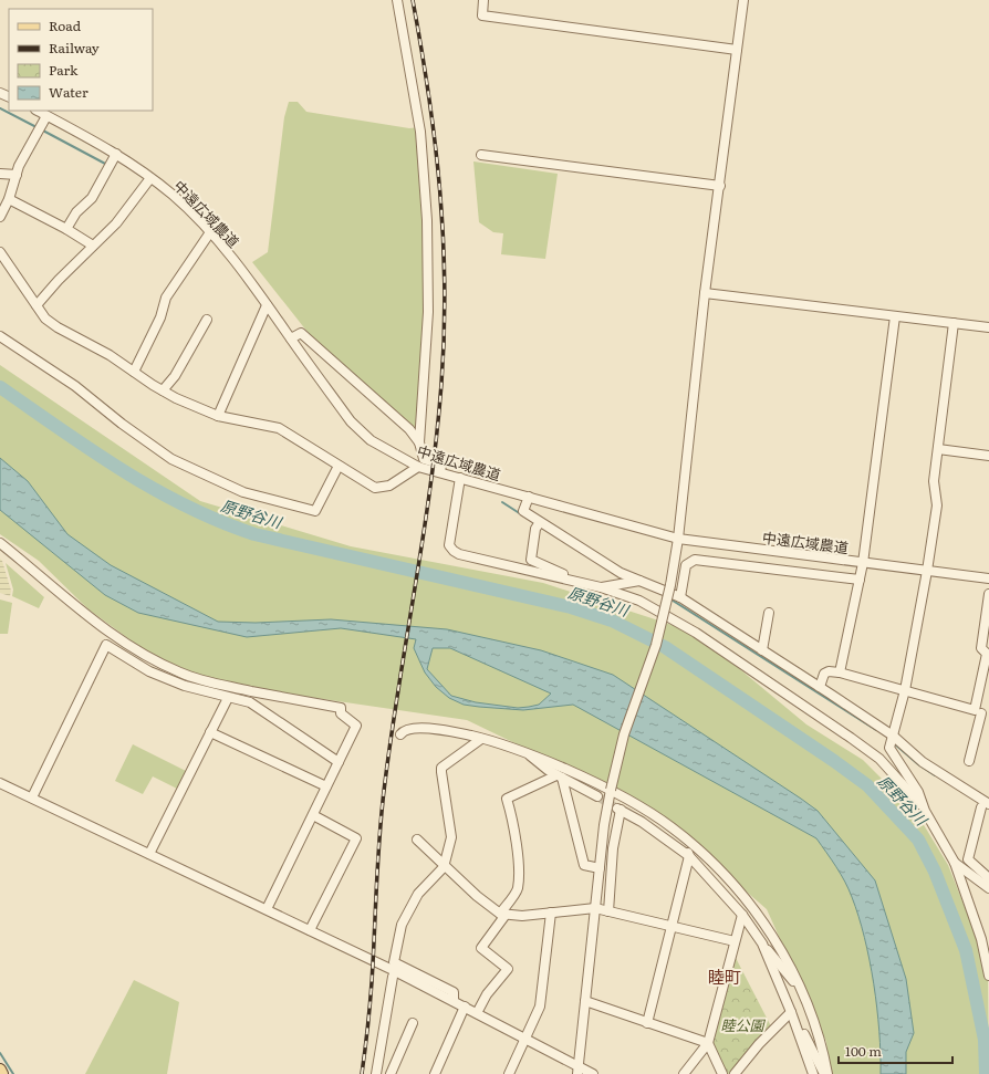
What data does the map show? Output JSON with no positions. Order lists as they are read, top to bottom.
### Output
{
  "streets": {
    "street": ["中遠広域農道"]
  },
  "districts": ["睦町"],
  "water": ["原野谷川"],
  "parks": ["睦公園"],
  "legend": [
    "Road",
    "Railway",
    "Park",
    "Water"
  ],
  "scale_bar": "100 m"
}
